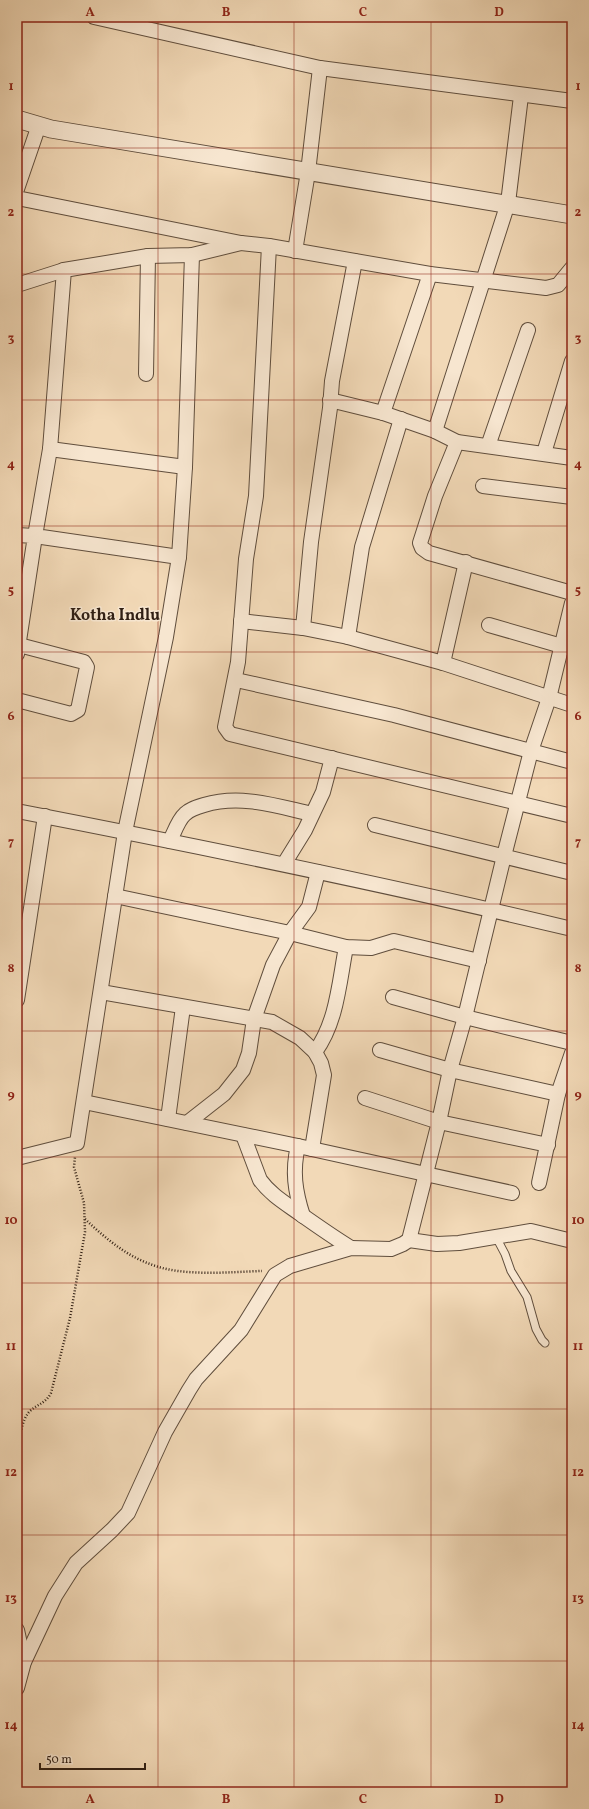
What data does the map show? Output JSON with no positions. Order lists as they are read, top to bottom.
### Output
{
  "districts": ["Kotha Indlu"],
  "scale_bar": "50 m",
  "grid": {
    "columns": [
      "A",
      "B",
      "C",
      "D"
    ],
    "rows": [
      "1",
      "2",
      "3",
      "4",
      "5",
      "6",
      "7",
      "8",
      "9",
      "10",
      "11",
      "12",
      "13",
      "14"
    ]
  }
}
